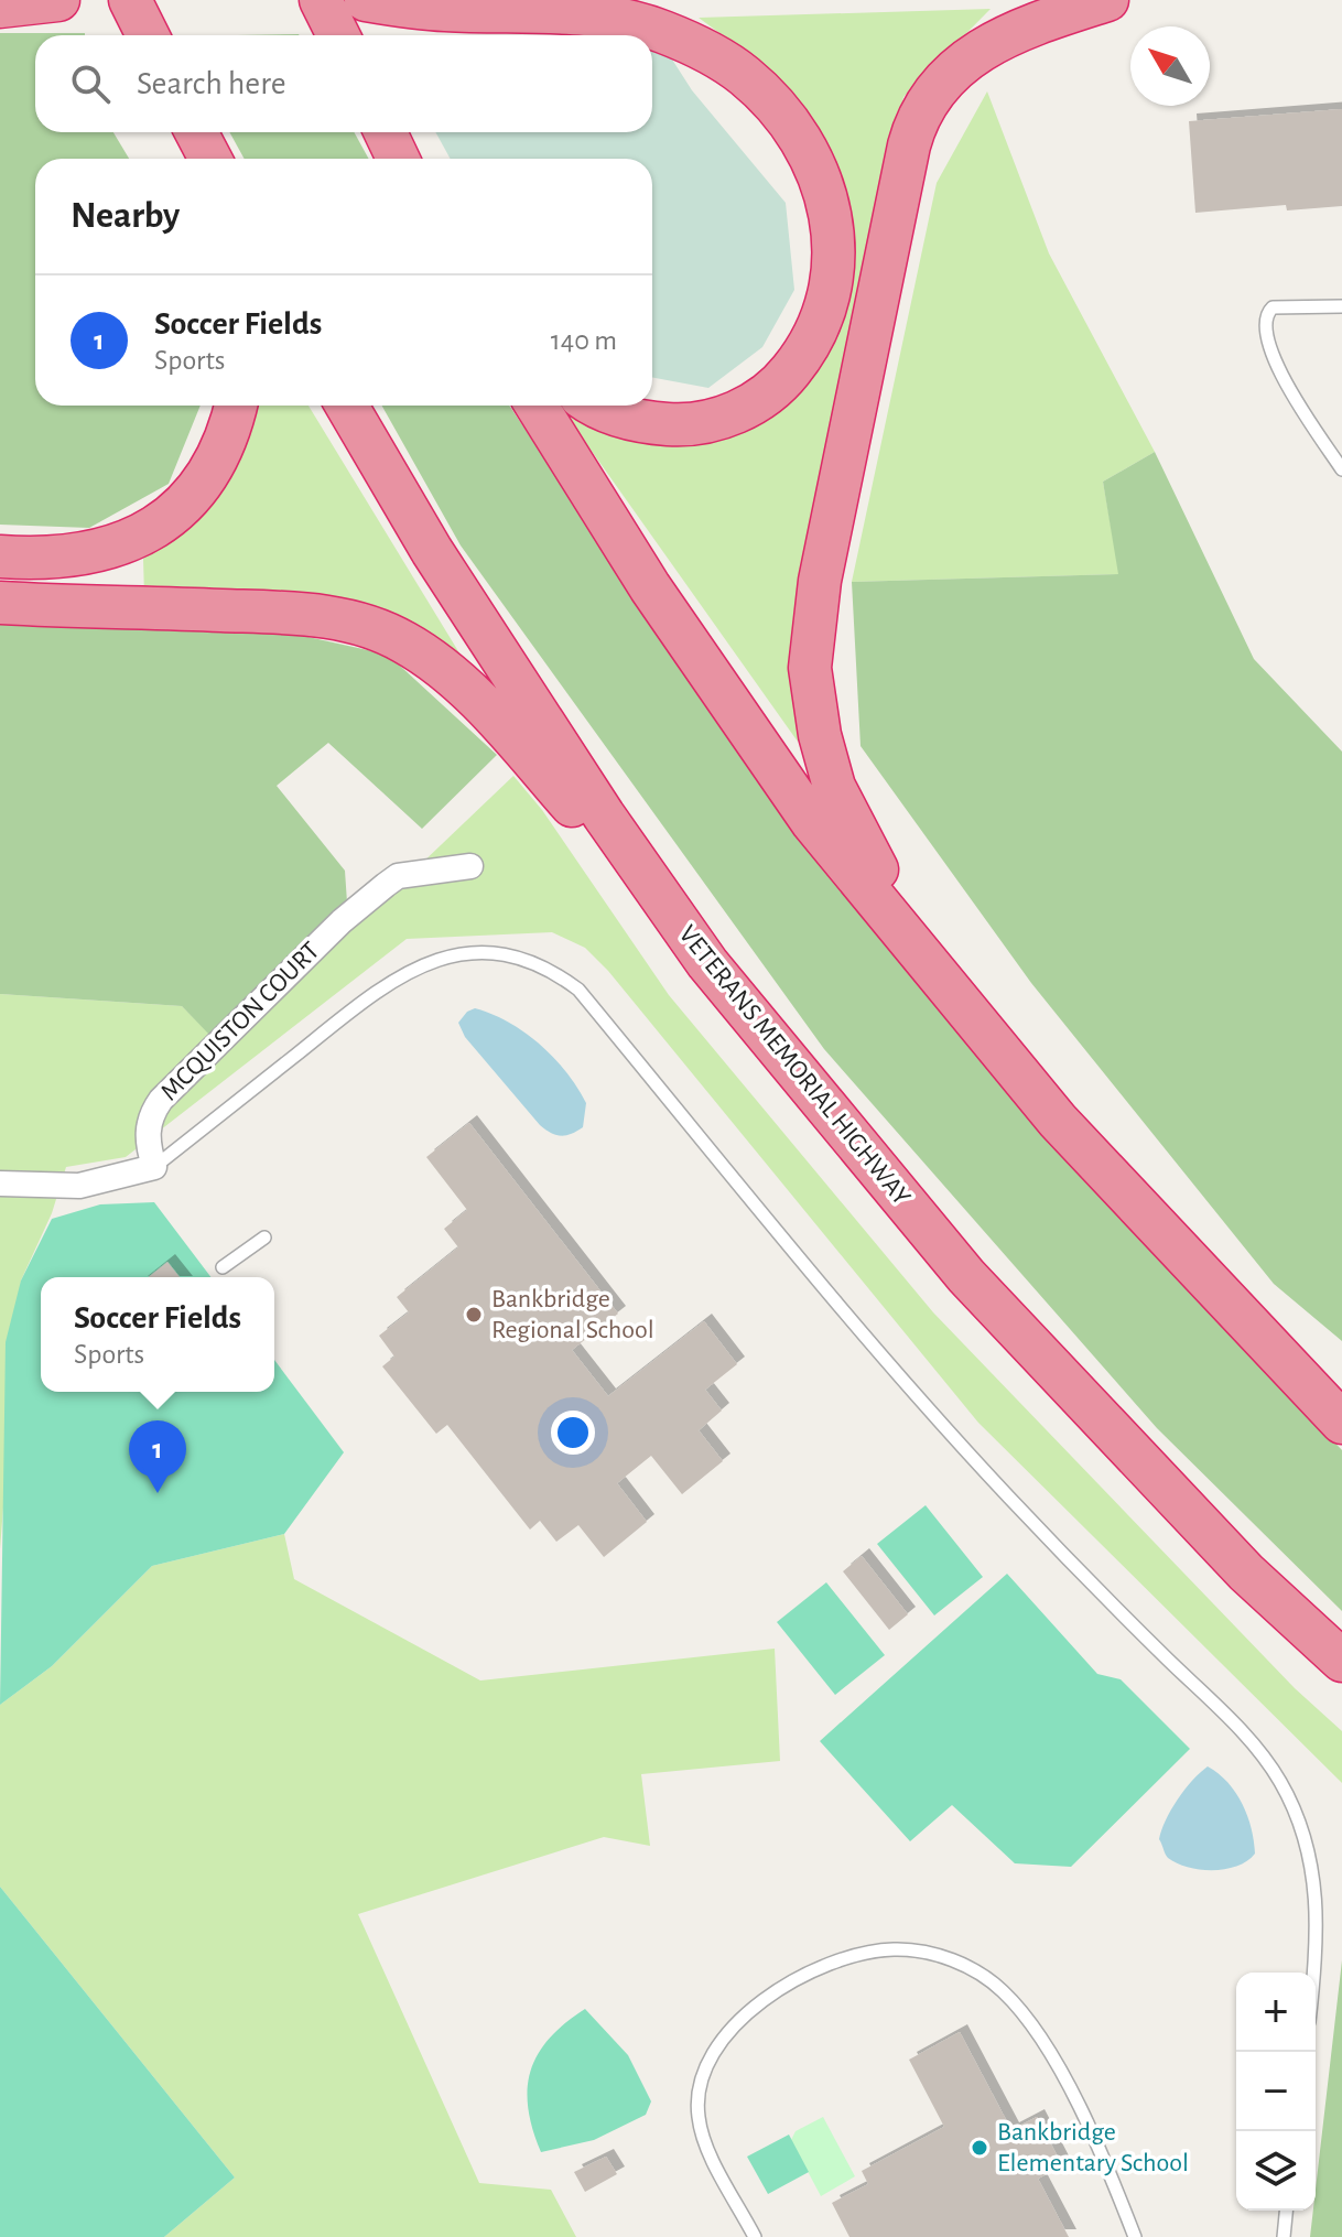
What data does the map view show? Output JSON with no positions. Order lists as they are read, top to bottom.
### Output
{
  "streets": {
    "highway": ["VETERANS MEMORIAL HIGHWAY"],
    "street": ["MCQUISTON COURT"]
  },
  "places": ["Bankbridge Regional School", "Bankbridge Elementary School"],
  "north": "top left",
  "page": {
    "search": "Search here",
    "heading": "Nearby",
    "list": [
      {
        "mark": "1",
        "name": "Soccer Fields",
        "note": "Sports",
        "value": "140 m"
      }
    ],
    "popup": ["Soccer Fields", "Sports"],
    "pins": "1",
    "map_buttons": ["+", "−"]
  }
}
